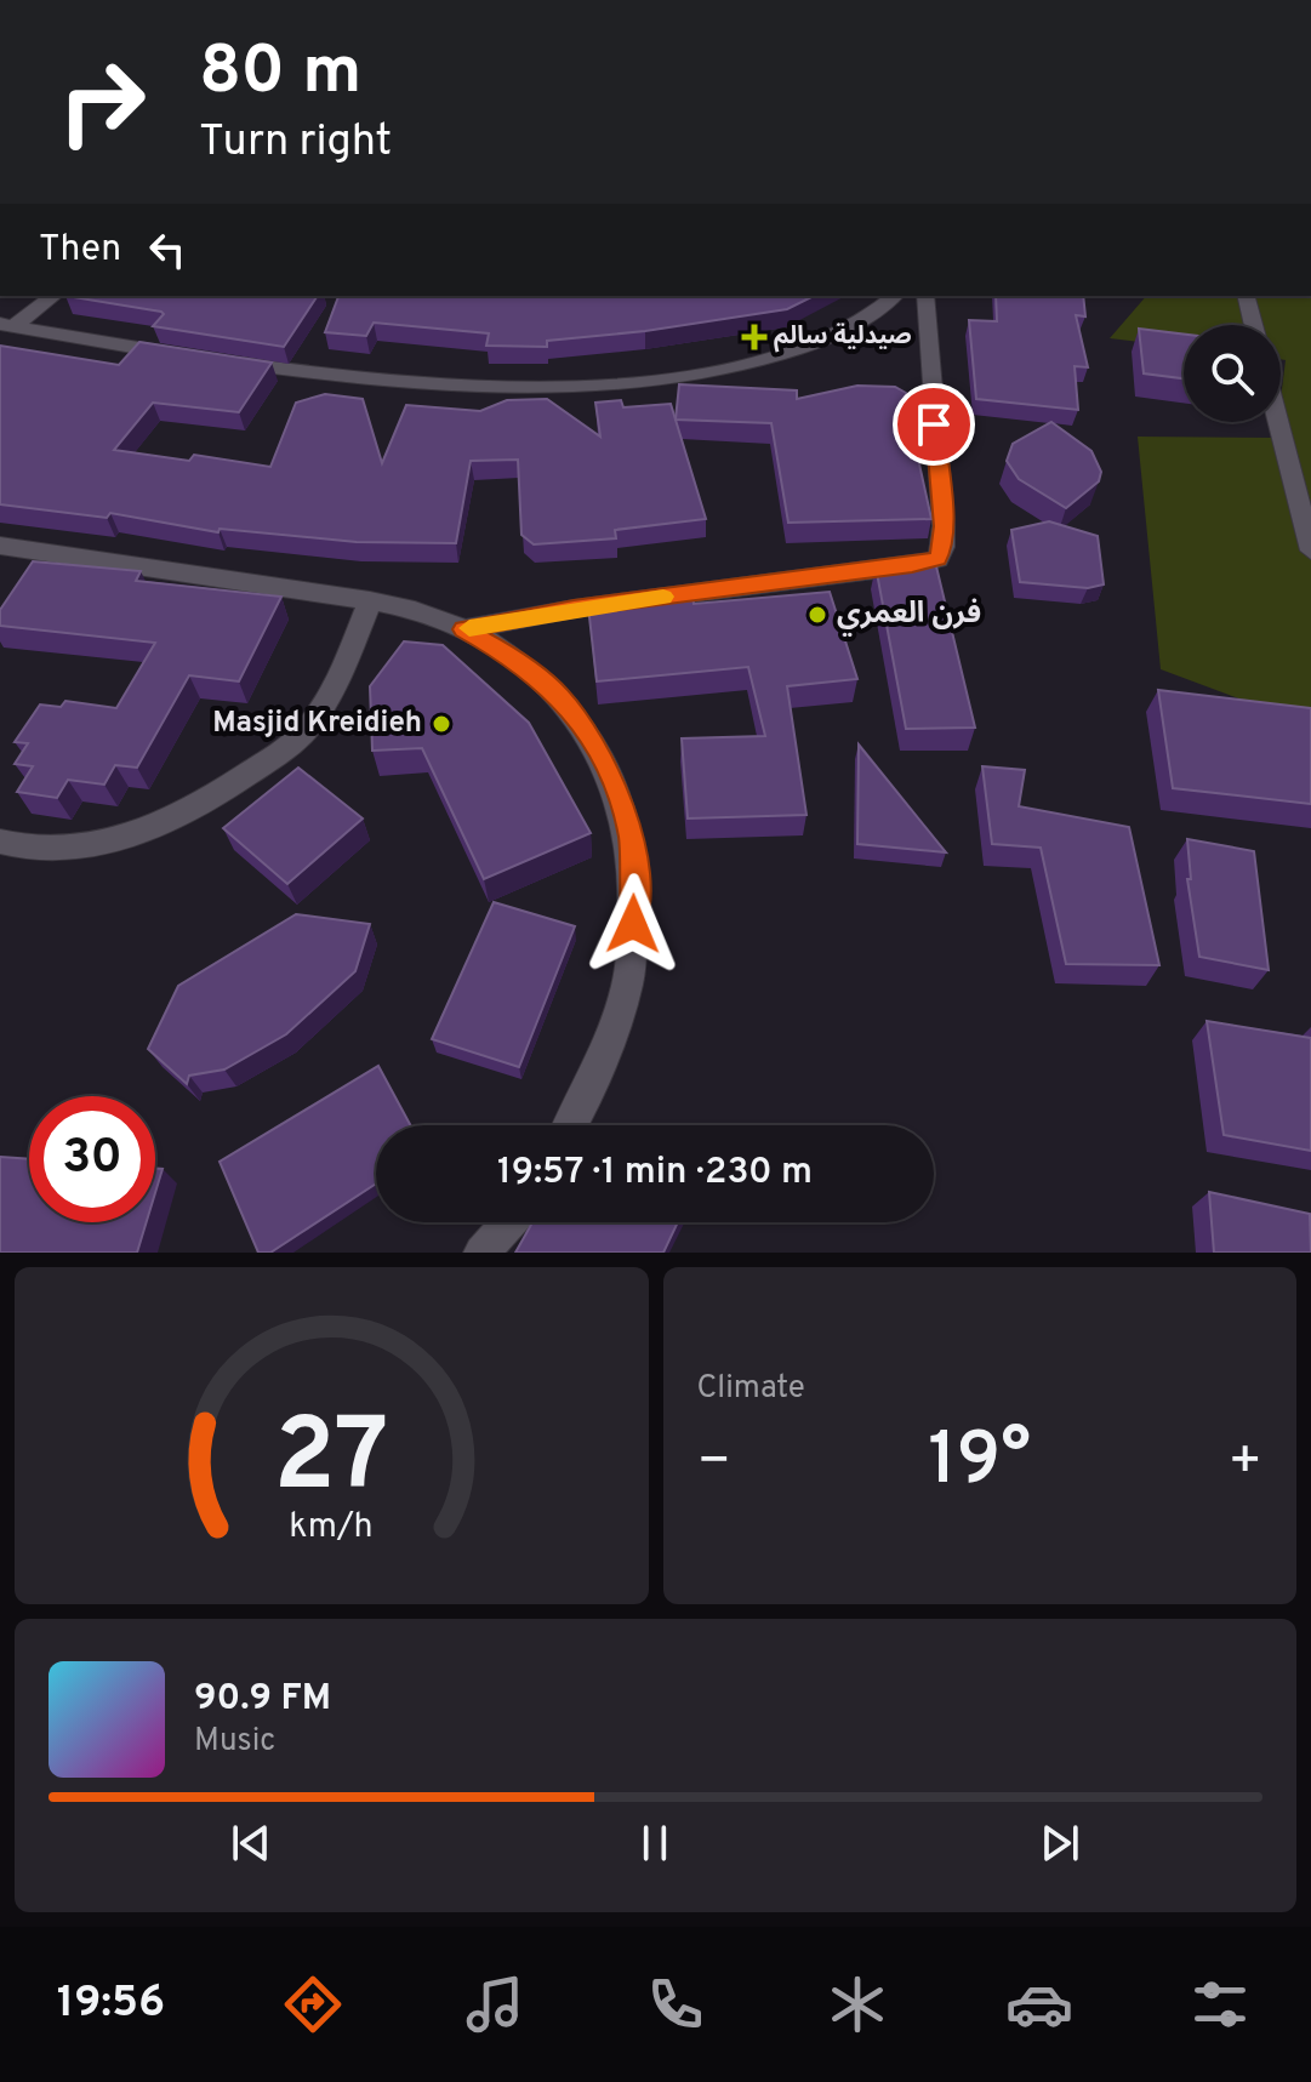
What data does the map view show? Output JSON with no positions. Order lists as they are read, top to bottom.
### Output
{
  "places": {
    "health": ["صيدلية سالم"],
    "other": ["فرن العمري", "Masjid Kreidieh"]
  },
  "page": {
    "turn": ["80 m", "Turn right"],
    "then": "Then",
    "limit": "30",
    "trip": "19:57 · 1 min · 230 m",
    "tile": "Climate",
    "heat": ["−", "19°", "+"],
    "song": ["90.9 FM", "Music"],
    "tabs": "19:56",
    "gauge": ["27", "km/h"]
  }
}
